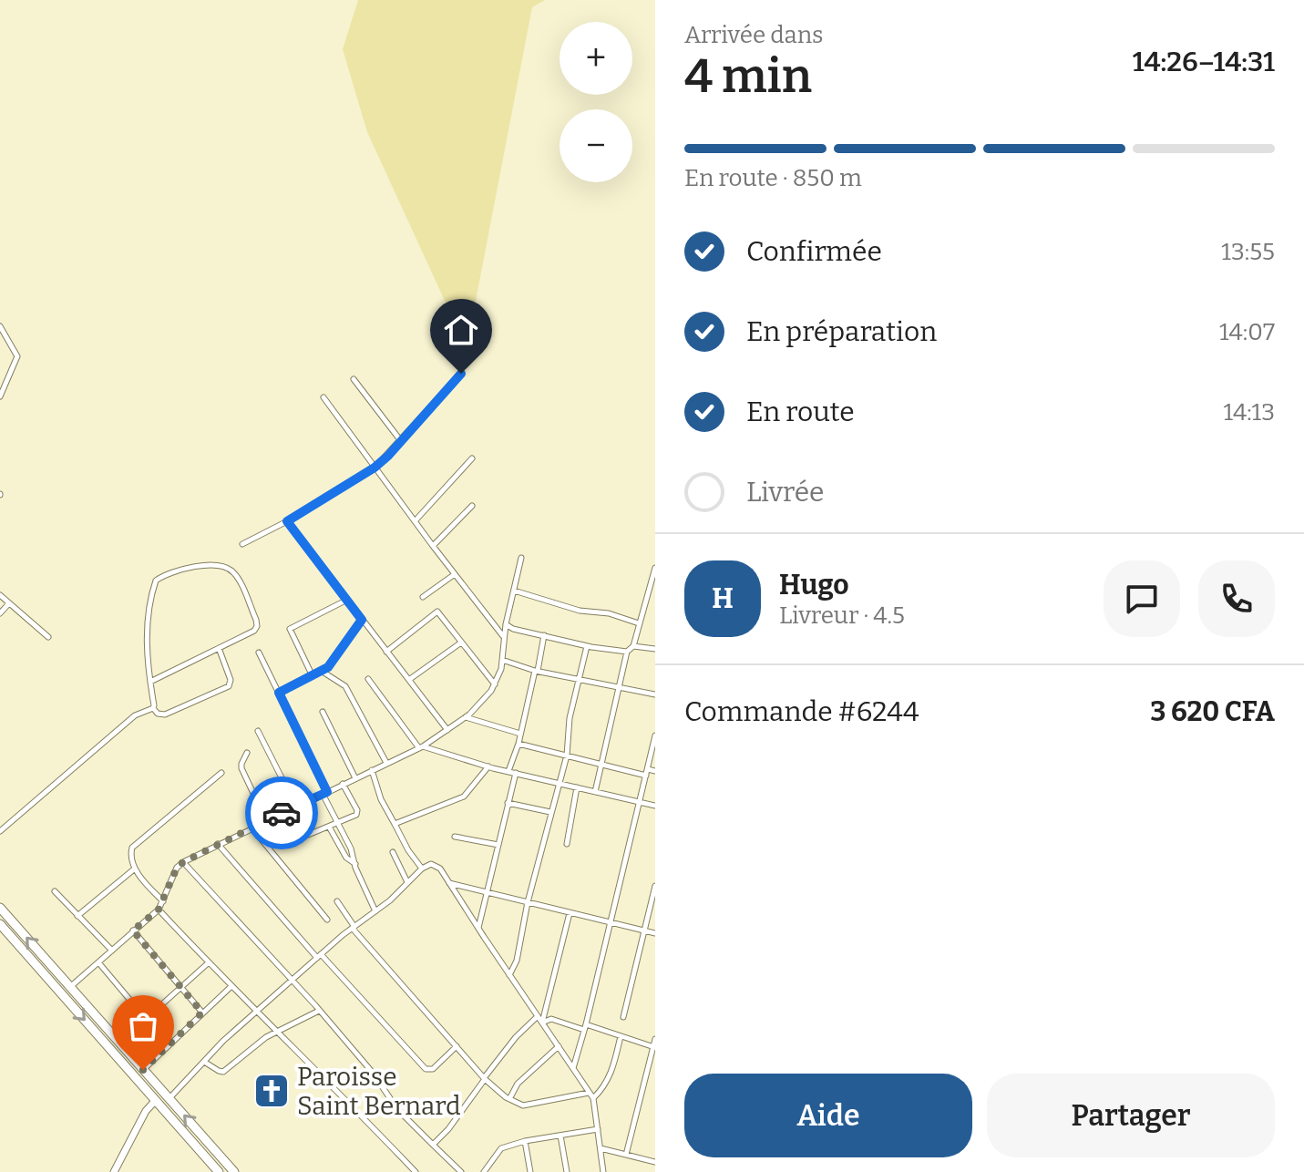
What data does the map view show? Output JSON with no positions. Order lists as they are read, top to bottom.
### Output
{
  "places": {
    "church": ["Paroisse Saint Bernard"]
  },
  "page": {
    "heading": ["4 min", "Arrivée dans", "14:26–14:31"],
    "panel": [
      "Hugo",
      "Livreur · 4.5",
      "Commande #6244",
      "3 620 CFA"
    ],
    "map_buttons": ["+", "−"],
    "bar": "En route · 850 m",
    "list": [
      ["Confirmée", "13:55"],
      ["En préparation", "14:07"],
      ["En route", "14:13"],
      "Livrée"
    ],
    "round": "H",
    "buttons": ["Aide", "Partager"]
  }
}
